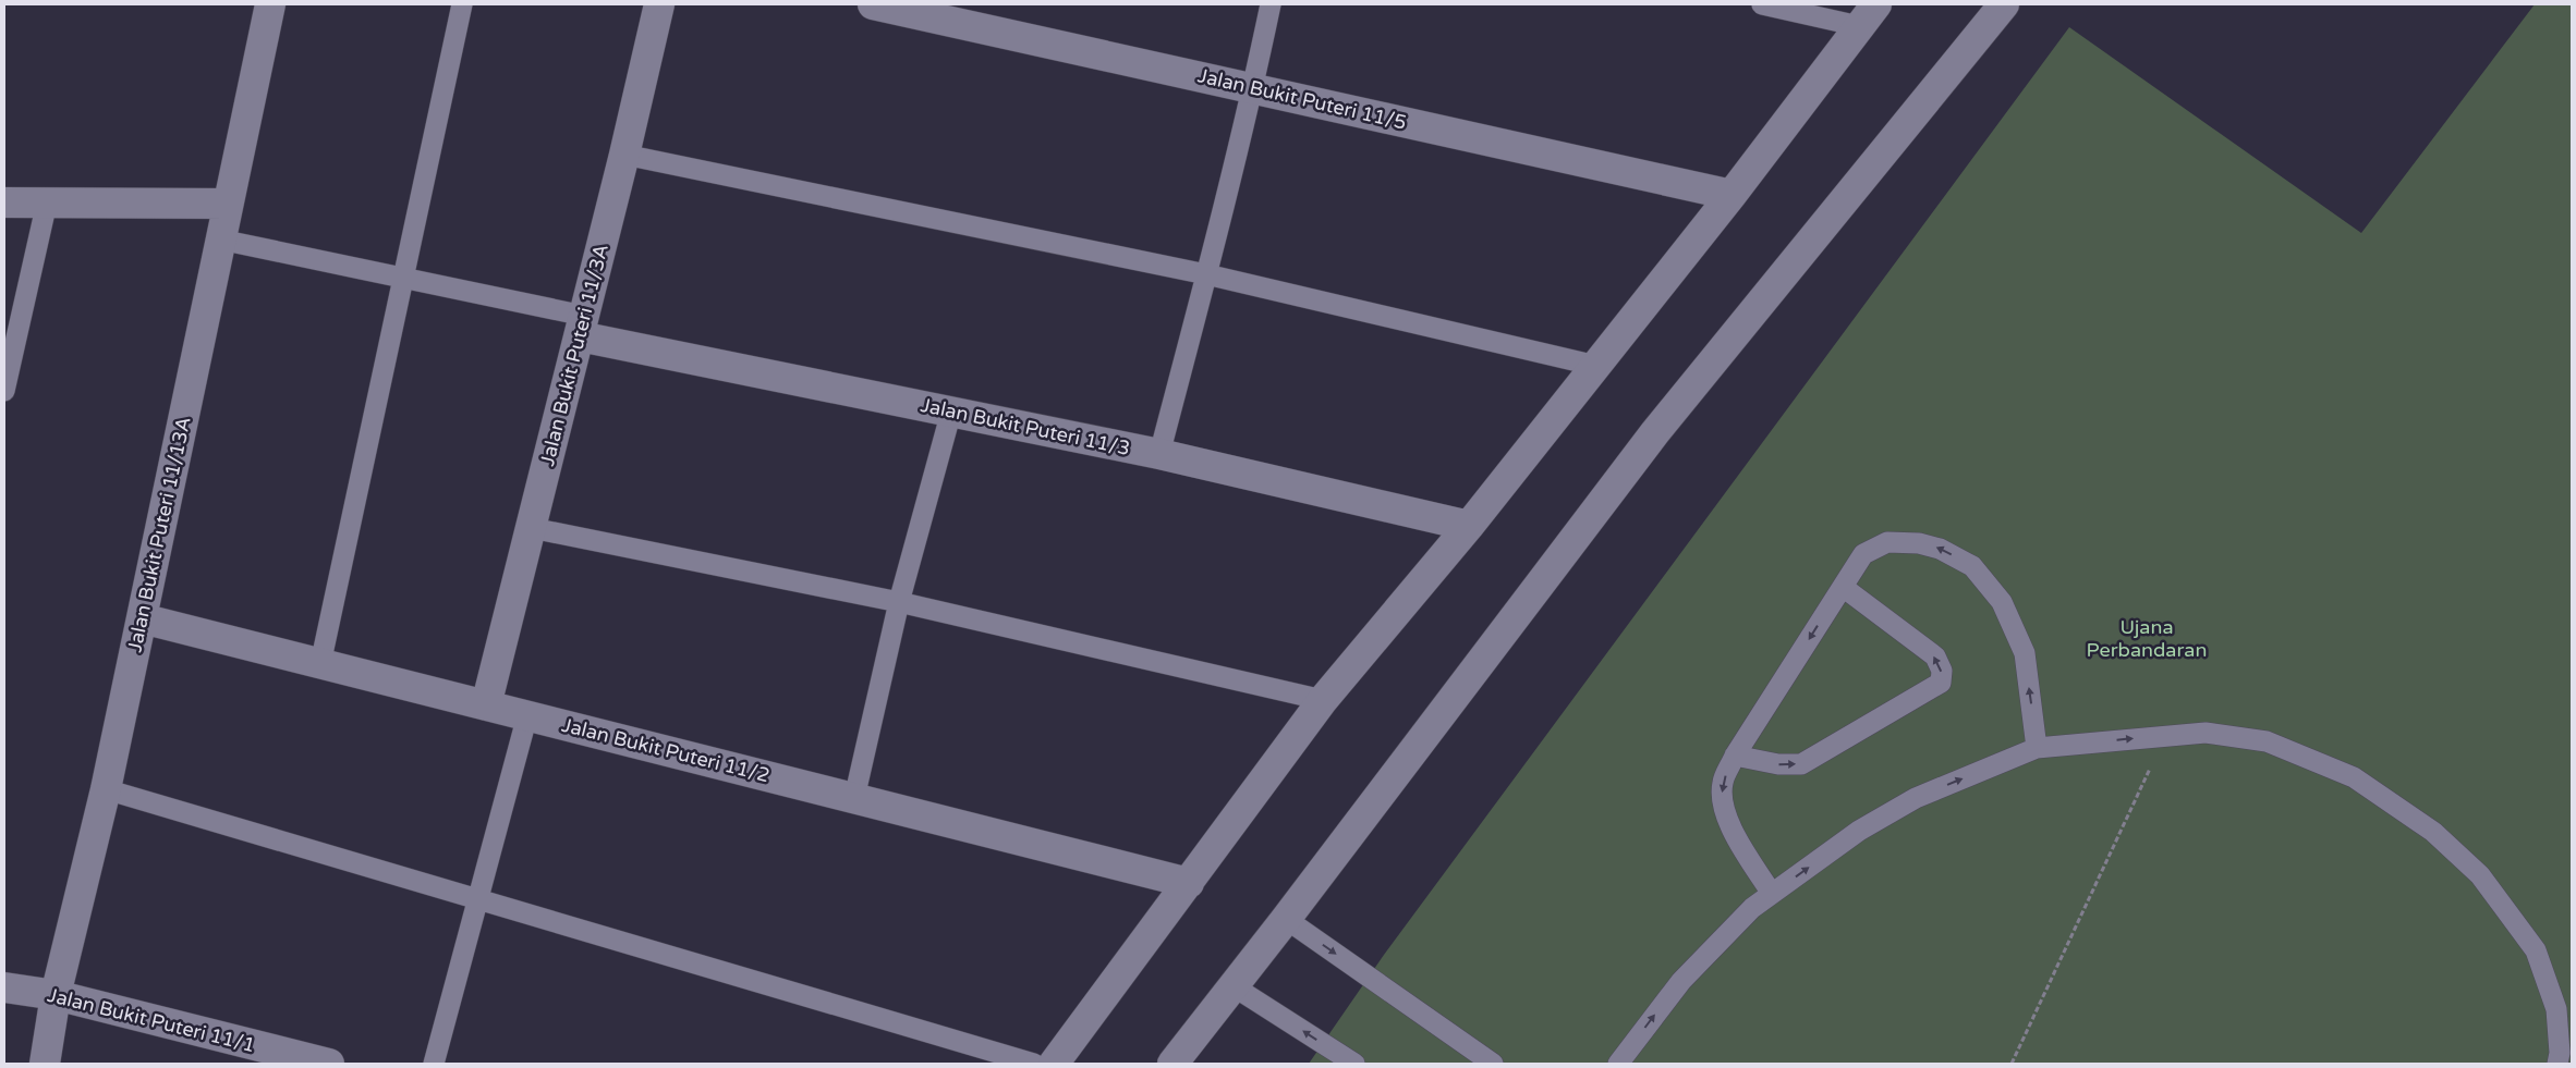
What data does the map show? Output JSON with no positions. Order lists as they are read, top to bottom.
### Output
{
  "streets": {
    "street": [
      "Jalan Bukit Puteri 11/5",
      "Jalan Bukit Puteri 11/3A",
      "Jalan Bukit Puteri 11/3",
      "Jalan Bukit Puteri 11/13A",
      "Jalan Bukit Puteri 11/2",
      "Jalan Bukit Puteri 11/1"
    ]
  },
  "crossings": [
    ["Jalan Bukit Puteri 11/3A", "Jalan Bukit Puteri 11/3"],
    ["Jalan Bukit Puteri 11/3A", "Jalan Bukit Puteri 11/2"],
    ["Jalan Bukit Puteri 11/13A", "Jalan Bukit Puteri 11/2"],
    ["Jalan Bukit Puteri 11/13A", "Jalan Bukit Puteri 11/1"]
  ],
  "parks": ["Ujana Perbandaran"]
}
